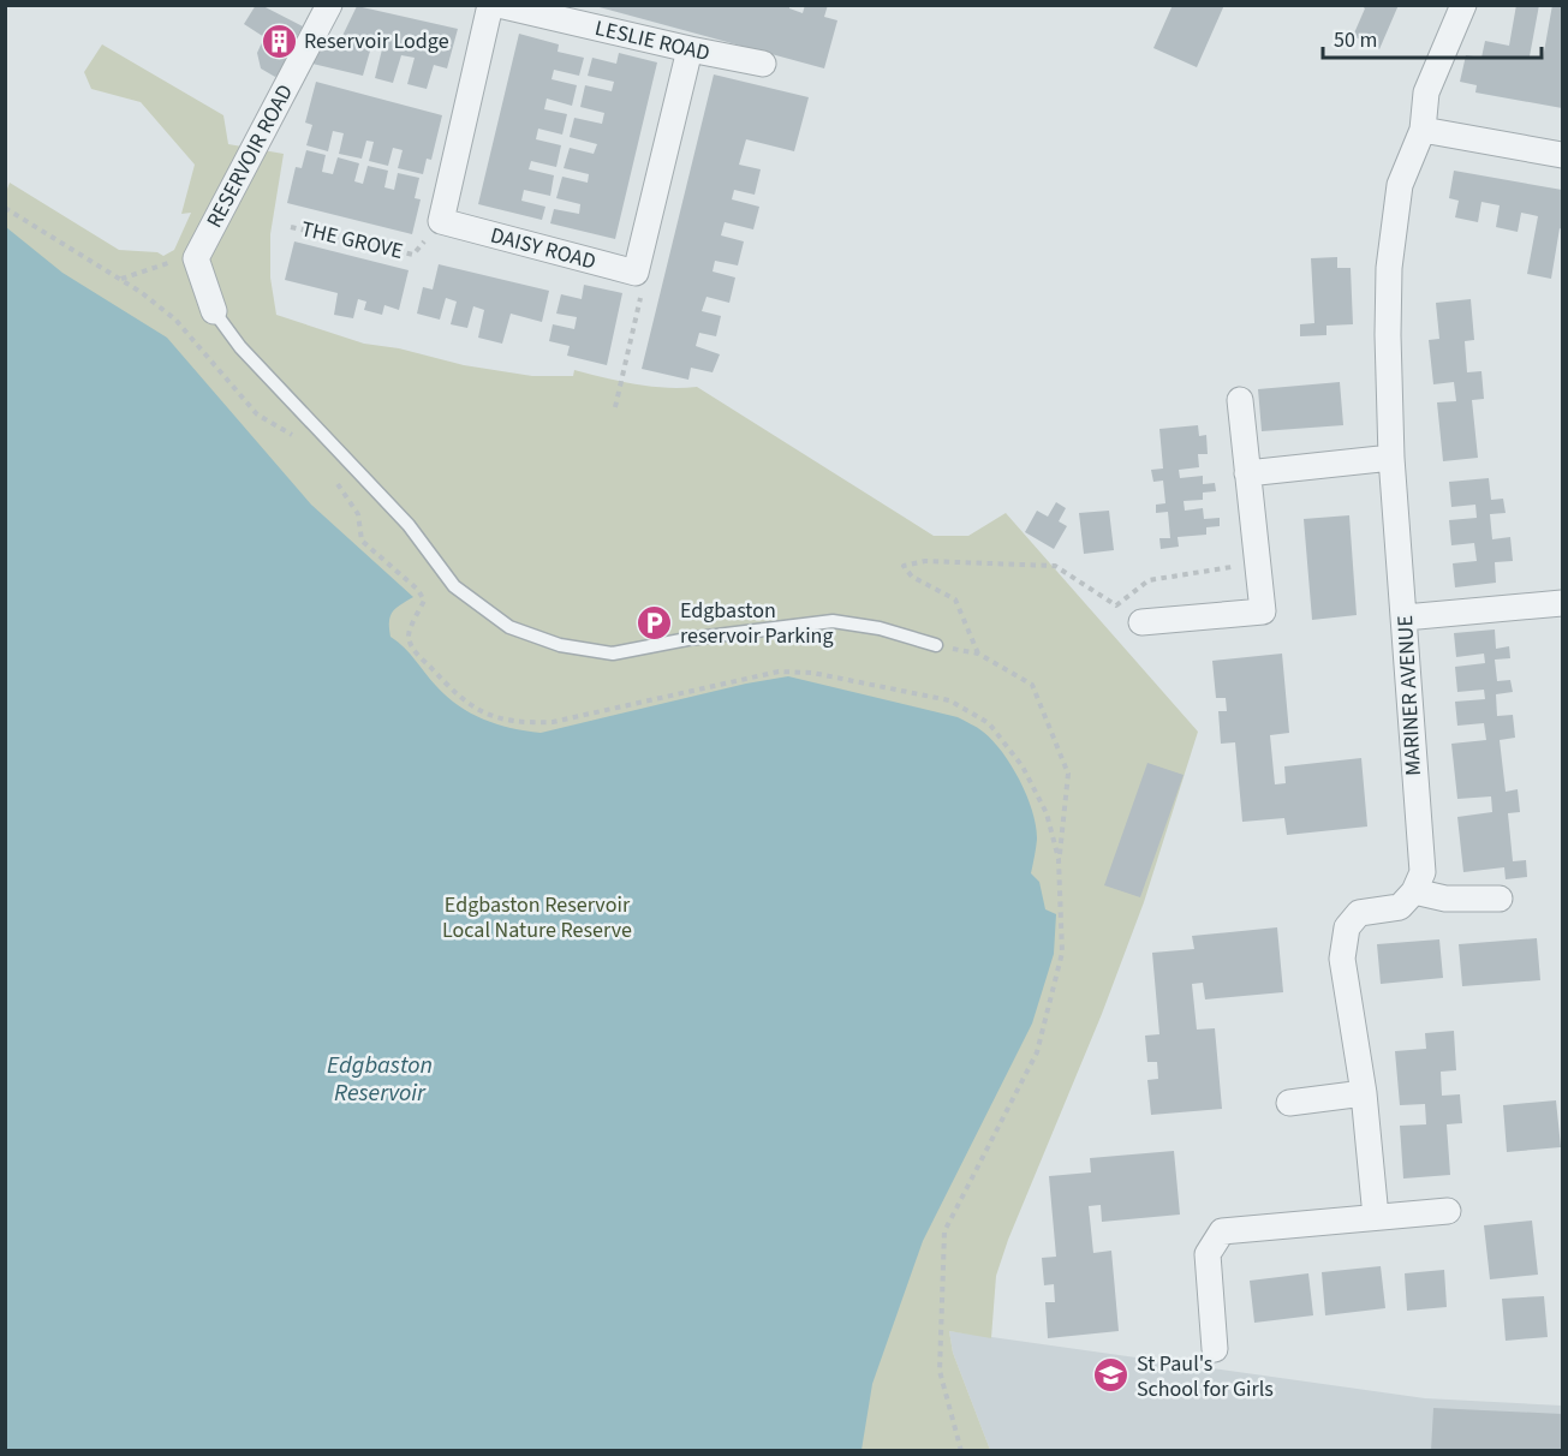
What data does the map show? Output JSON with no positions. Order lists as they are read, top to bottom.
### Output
{
  "streets": {
    "street": [
      "LESLIE ROAD",
      "RESERVOIR ROAD",
      "DAISY ROAD",
      "MARINER AVENUE"
    ],
    "path": ["THE GROVE"]
  },
  "crossings": [
    ["THE GROVE", "DAISY ROAD"]
  ],
  "water": ["Edgbaston Reservoir"],
  "parks": ["Edgbaston Reservoir Local Nature Reserve"],
  "places": {
    "building": ["Reservoir Lodge"],
    "parking": ["Edgbaston reservoir Parking"],
    "school or university": ["St Paul's School for Girls"]
  },
  "scale_bar": "50 m"
}
